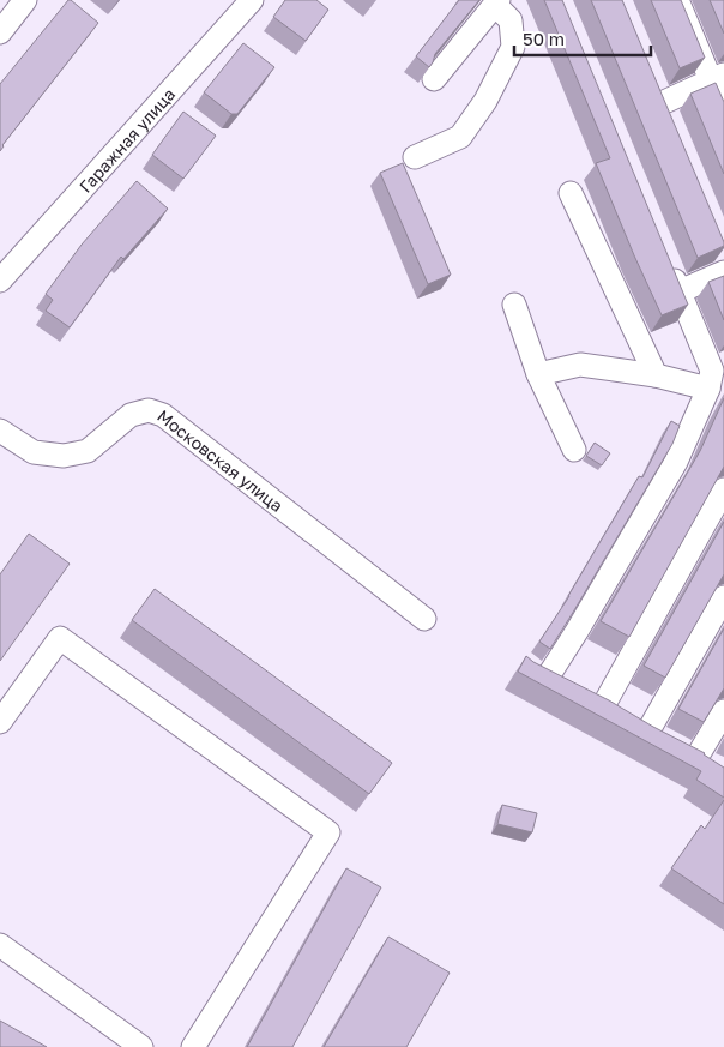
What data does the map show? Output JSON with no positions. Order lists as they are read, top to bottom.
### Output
{
  "streets": {
    "street": ["Гаражная улица", "Московская улица"]
  },
  "scale_bar": "50 m"
}
